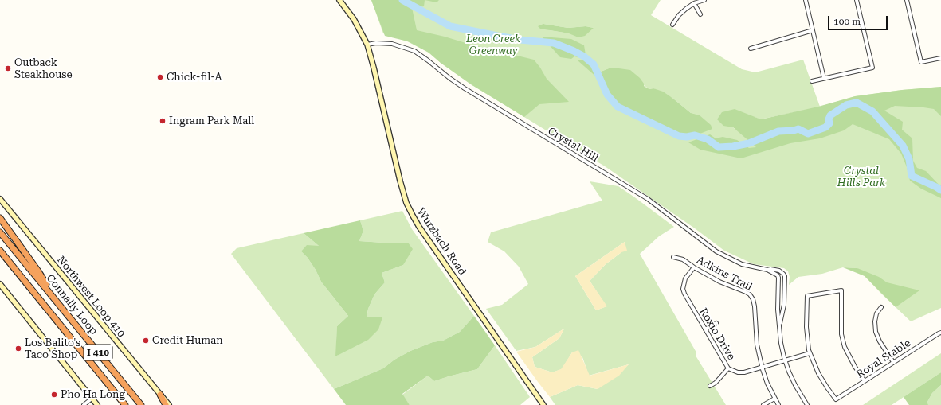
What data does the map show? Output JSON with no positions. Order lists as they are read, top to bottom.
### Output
{
  "streets": {
    "highway": ["Connally Loop", "I 410"],
    "main road": ["Wurzbach Road", "Northwest Loop 410"],
    "street": [
      "Crystal Hill",
      "Adkins Trail",
      "Roxio Drive",
      "Royal Stable"
    ]
  },
  "crossings": [
    ["Crystal Hill", "Wurzbach Road"],
    ["Adkins Trail", "Roxio Drive"],
    ["Roxio Drive", "Royal Stable"]
  ],
  "parks": ["Leon Creek Greenway", "Crystal Hills Park"],
  "places": [
    "Outback Steakhouse",
    "Chick-fil-A",
    "Ingram Park Mall",
    "Credit Human",
    "Los Balito's Taco Shop",
    "Pho Ha Long"
  ],
  "scale_bar": "100 m"
}
